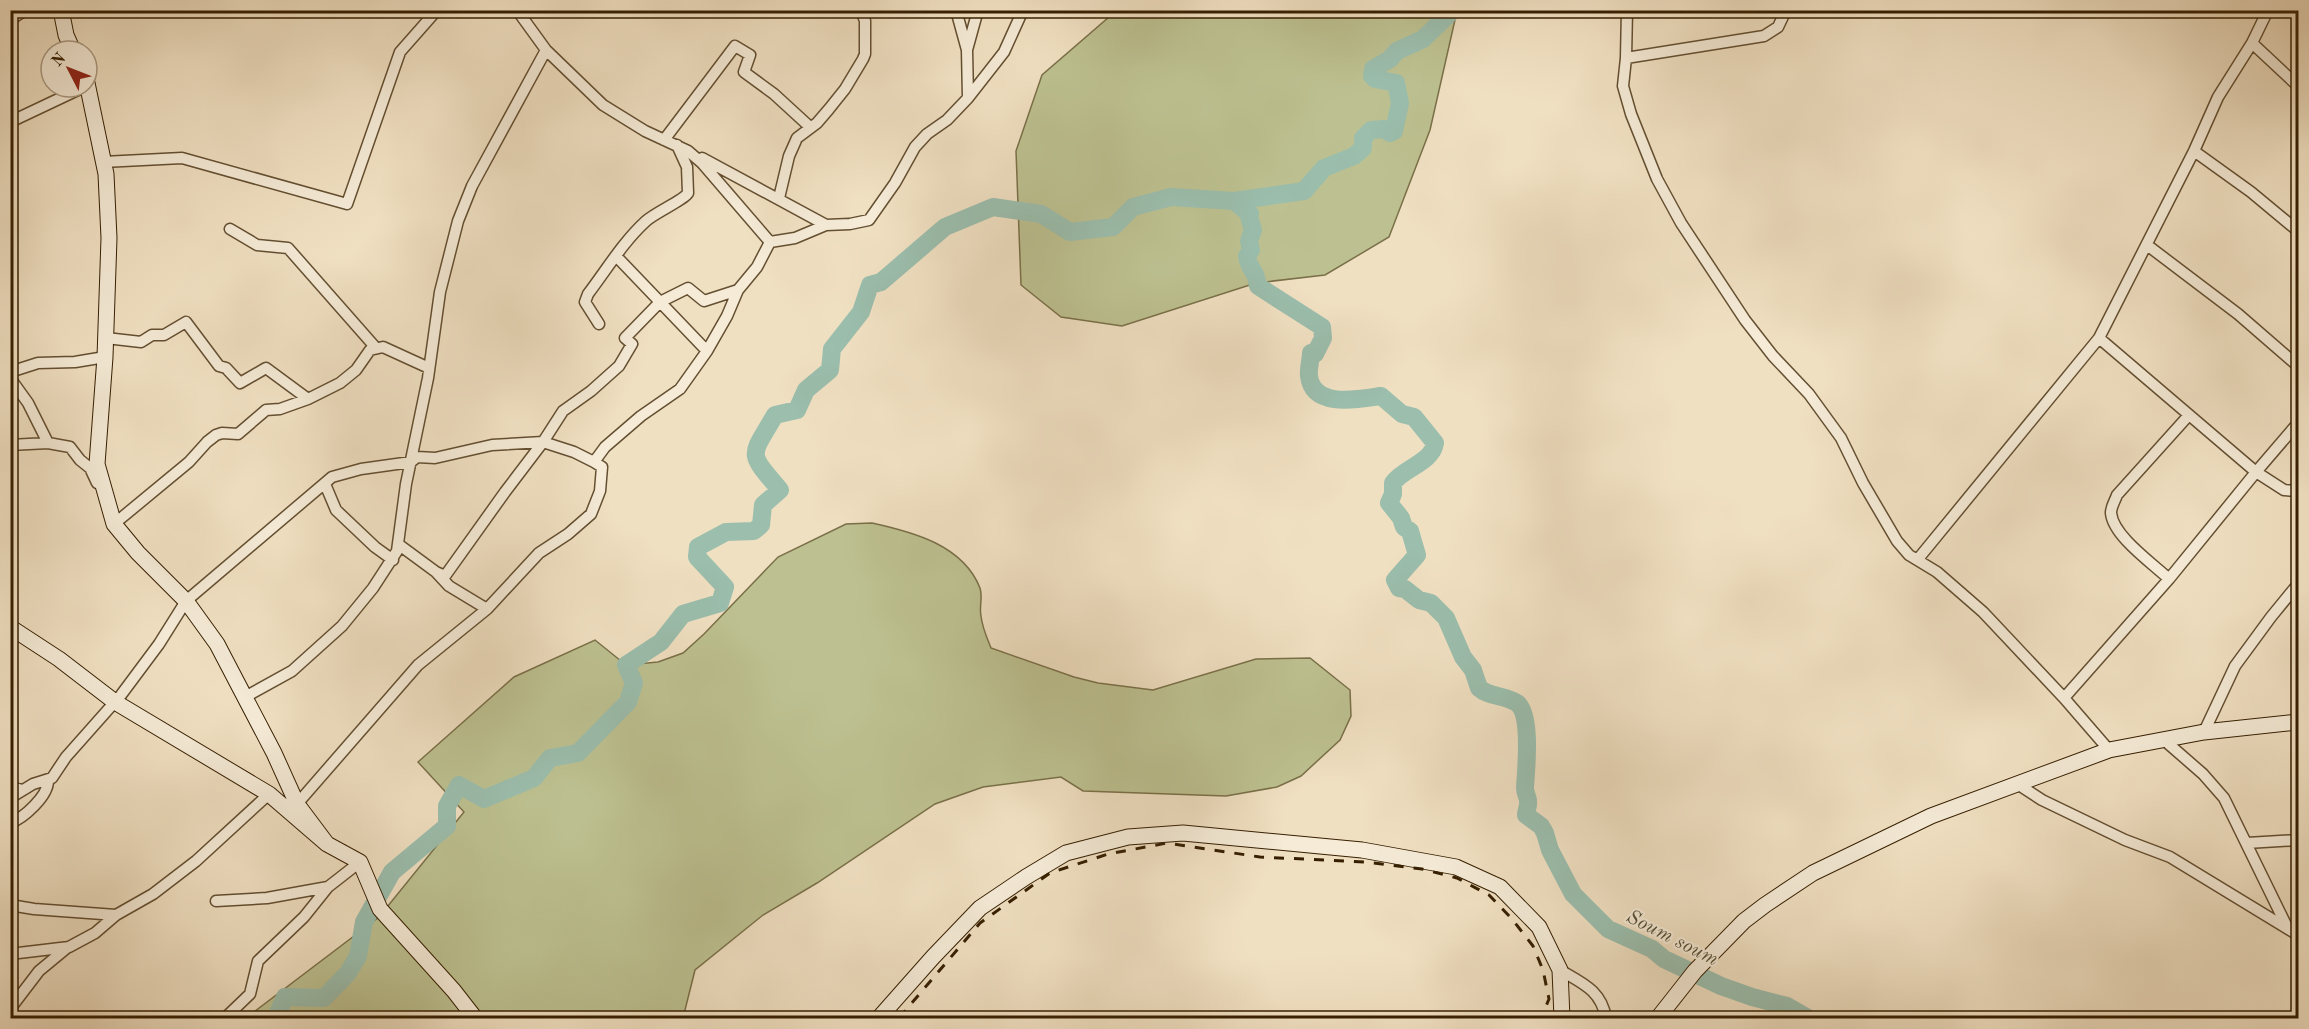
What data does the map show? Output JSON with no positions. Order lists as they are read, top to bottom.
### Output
{
  "water": ["Soum soum"],
  "north": "top left"
}
